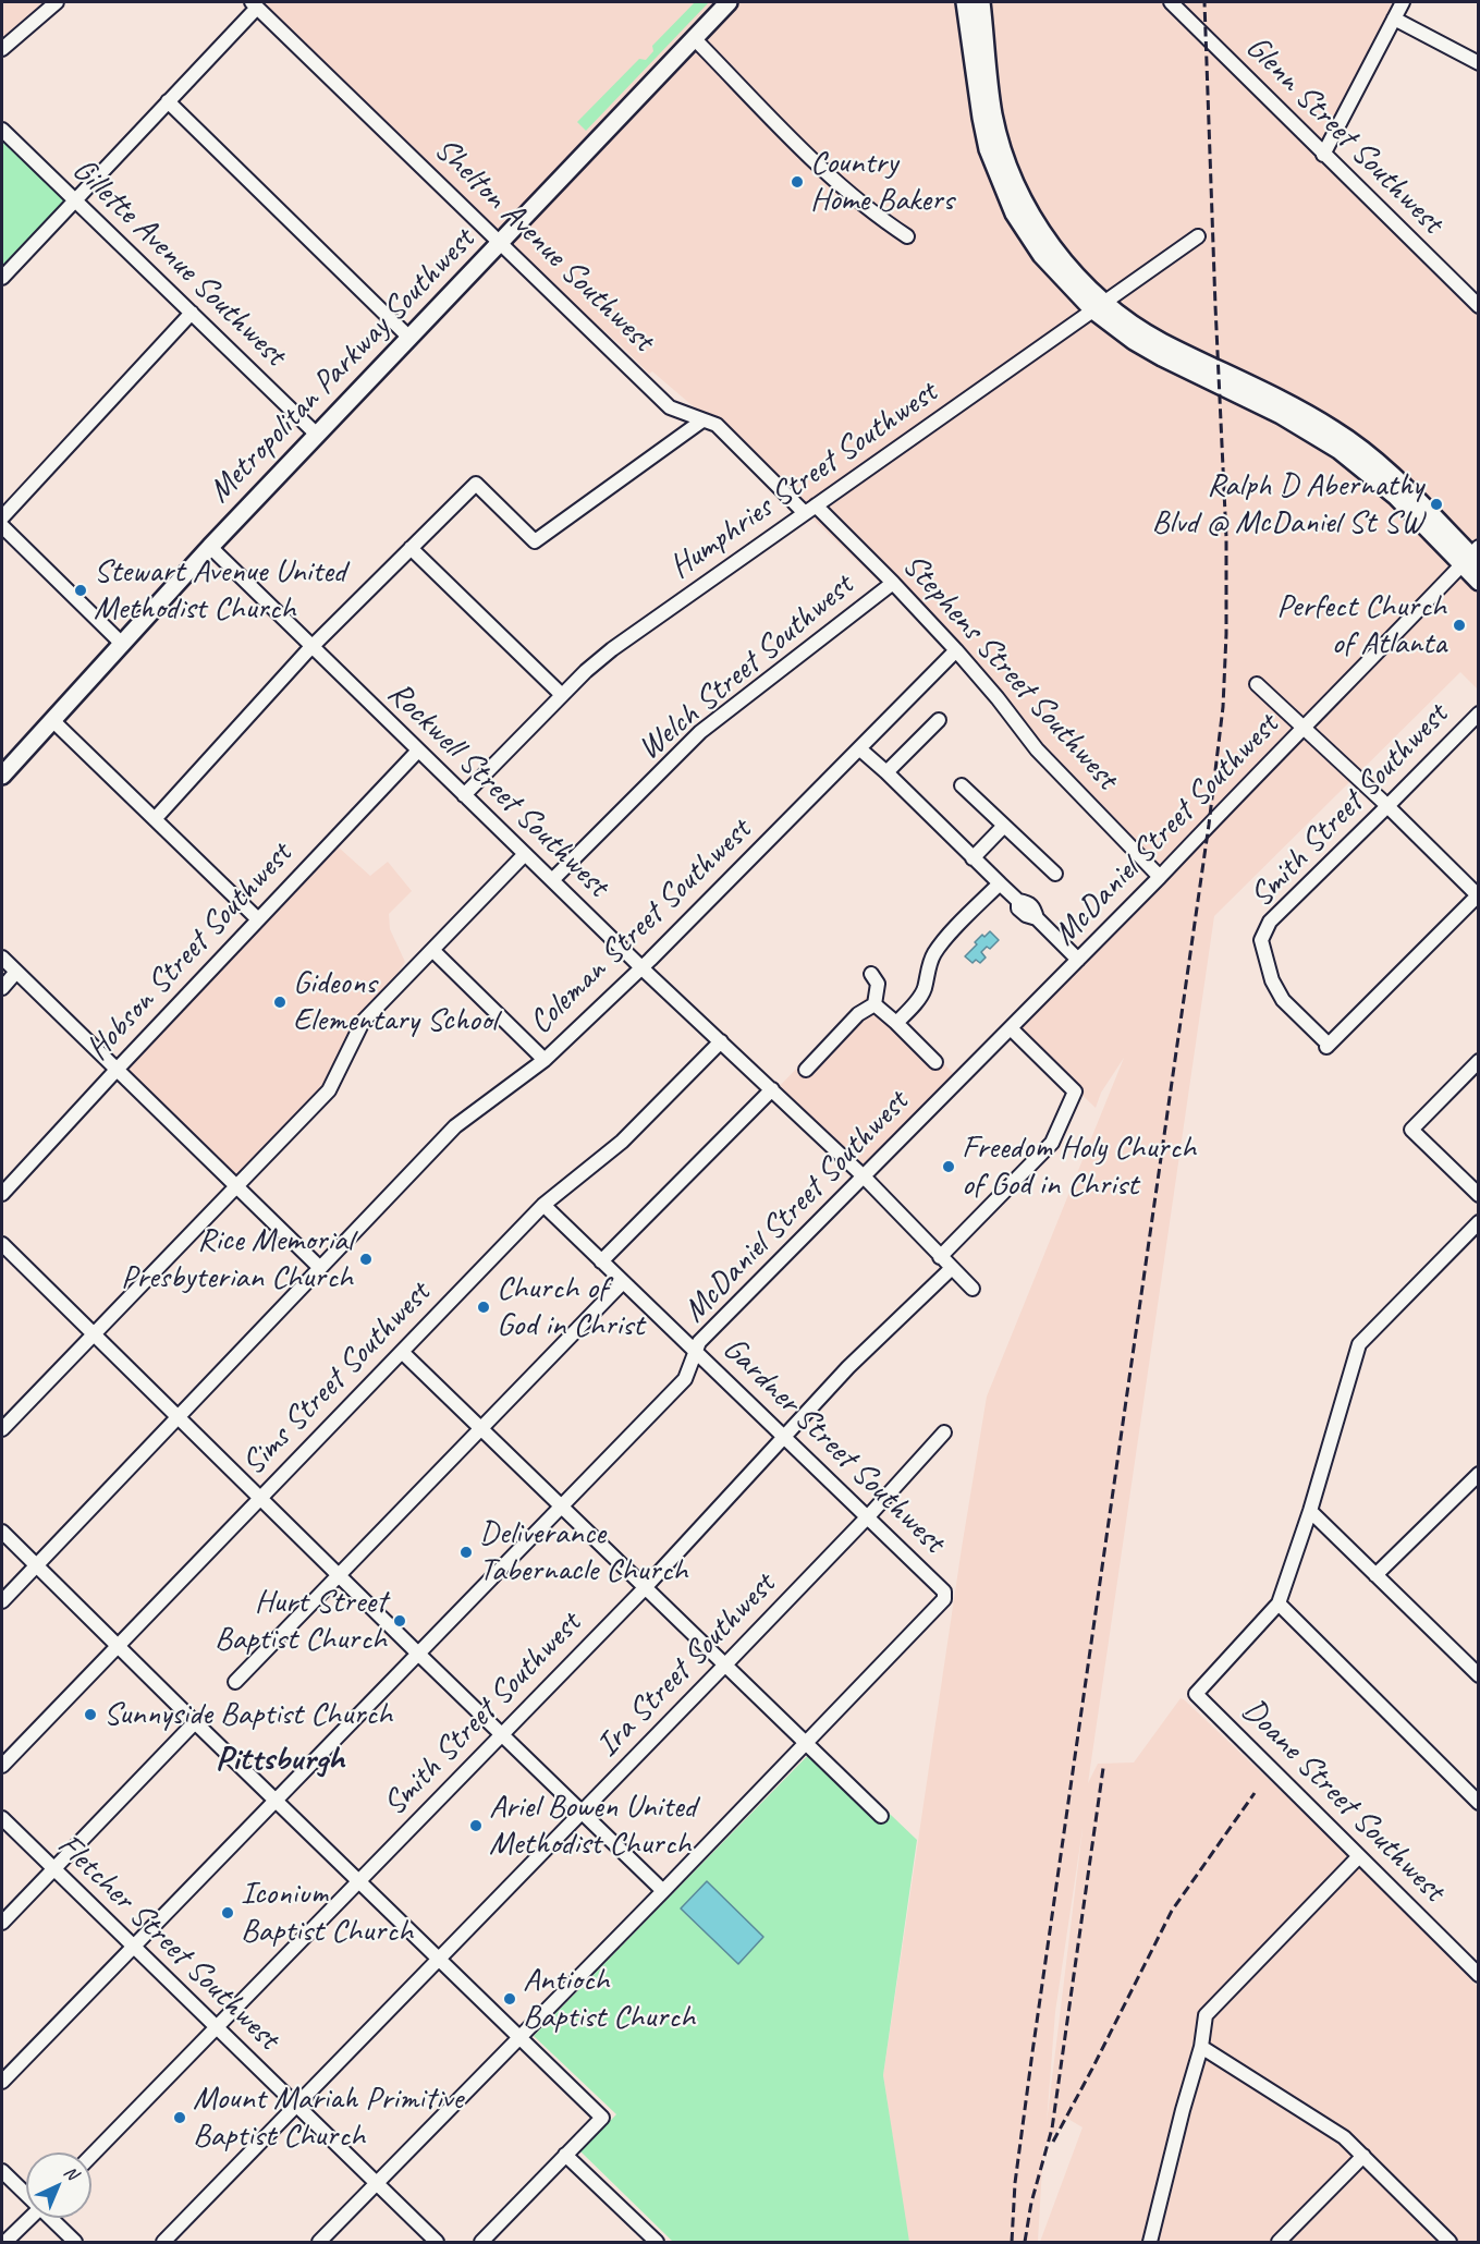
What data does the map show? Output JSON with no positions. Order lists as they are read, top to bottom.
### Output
{
  "streets": {
    "main road": ["Metropolitan Parkway Southwest"],
    "street": [
      "Glenn Street Southwest",
      "Shelton Avenue Southwest",
      "Gillette Avenue Southwest",
      "Humphries Street Southwest",
      "Welch Street Southwest",
      "Stephens Street Southwest",
      "Rockwell Street Southwest",
      "Smith Street Southwest",
      "McDaniel Street Southwest",
      "Coleman Street Southwest",
      "Hobson Street Southwest",
      "Sims Street Southwest",
      "Gardner Street Southwest",
      "Ira Street Southwest",
      "Doane Street Southwest",
      "Fletcher Street Southwest"
    ]
  },
  "crossings": [
    ["Shelton Avenue Southwest", "Metropolitan Parkway Southwest"],
    ["Shelton Avenue Southwest", "Humphries Street Southwest"],
    ["Shelton Avenue Southwest", "Stephens Street Southwest"],
    ["Gillette Avenue Southwest", "Metropolitan Parkway Southwest"],
    ["Metropolitan Parkway Southwest", "Rockwell Street Southwest"],
    ["Humphries Street Southwest", "Stephens Street Southwest"],
    ["Humphries Street Southwest", "Rockwell Street Southwest"],
    ["Welch Street Southwest", "Stephens Street Southwest"],
    ["Welch Street Southwest", "Rockwell Street Southwest"],
    ["Stephens Street Southwest", "McDaniel Street Southwest"],
    ["Stephens Street Southwest", "Coleman Street Southwest"],
    ["Rockwell Street Southwest", "Smith Street Southwest"],
    ["Rockwell Street Southwest", "McDaniel Street Southwest"],
    ["Rockwell Street Southwest", "Coleman Street Southwest"],
    ["Rockwell Street Southwest", "Hobson Street Southwest"],
    ["Rockwell Street Southwest", "Sims Street Southwest"],
    ["Smith Street Southwest", "Gardner Street Southwest"],
    ["Smith Street Southwest", "Fletcher Street Southwest"],
    ["McDaniel Street Southwest", "Gardner Street Southwest"],
    ["McDaniel Street Southwest", "Fletcher Street Southwest"],
    ["Sims Street Southwest", "Gardner Street Southwest"],
    ["Gardner Street Southwest", "Ira Street Southwest"],
    ["Ira Street Southwest", "Fletcher Street Southwest"]
  ],
  "districts": ["Pittsburgh"],
  "places": [
    "Country Home Bakers",
    "Ralph D Abernathy Blvd @ McDaniel St SW",
    "Stewart Avenue United Methodist Church",
    "Perfect Church of Atlanta",
    "Gideons Elementary School",
    "Freedom Holy Church of God in Christ",
    "Rice Memorial Presbyterian Church",
    "Church of God in Christ",
    "Deliverance Tabernacle Church",
    "Hurt Street Baptist Church",
    "Sunnyside Baptist Church",
    "Ariel Bowen United Methodist Church",
    "Iconium Baptist Church",
    "Antioch Baptist Church",
    "Mount Mariah Primitive Baptist Church"
  ],
  "north": "top right"
}
